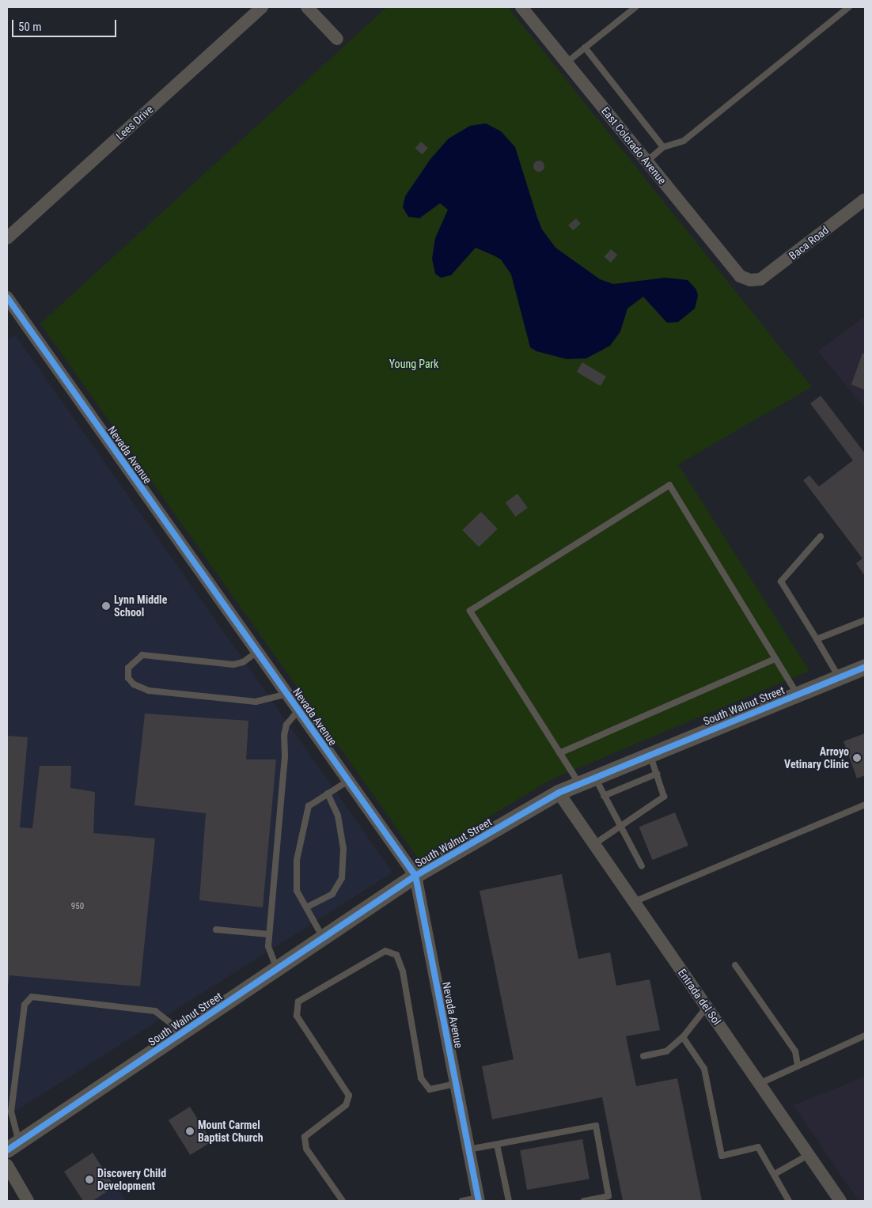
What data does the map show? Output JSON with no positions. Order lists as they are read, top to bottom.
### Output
{
  "streets": {
    "street": [
      "Lees Drive",
      "East Colorado Avenue",
      "Baca Road",
      "Nevada Avenue",
      "South Walnut Street",
      "Entrada del Sol"
    ]
  },
  "crossings": [
    ["East Colorado Avenue", "Baca Road"],
    ["Nevada Avenue", "South Walnut Street"],
    ["South Walnut Street", "Entrada del Sol"]
  ],
  "parks": ["Young Park"],
  "places": [
    "Lynn Middle School",
    "Arroyo Vetinary Clinic",
    "Mount Carmel Baptist Church",
    "Discovery Child Development"
  ],
  "house_numbers": ["950"],
  "scale_bar": "50 m"
}
